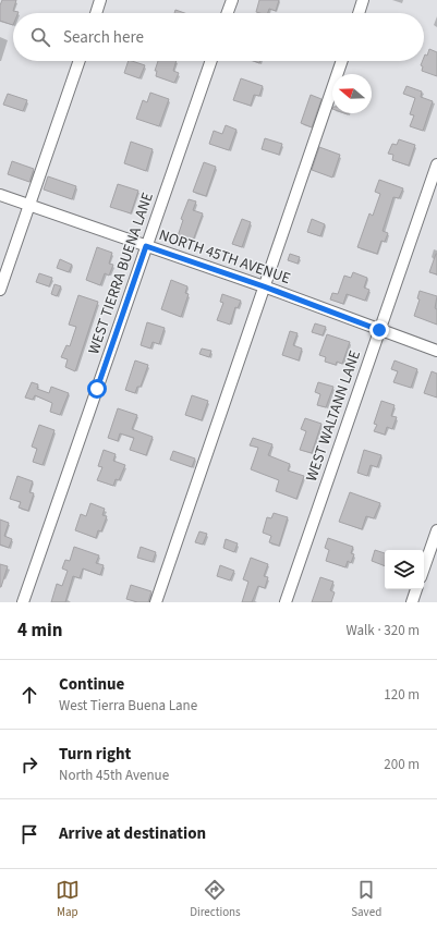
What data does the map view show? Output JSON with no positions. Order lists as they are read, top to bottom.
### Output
{
  "streets": {
    "street": ["NORTH 45TH AVENUE", "WEST TIERRA BUENA LANE", "WEST WALTANN LANE"]
  },
  "crossings": [
    ["NORTH 45TH AVENUE", "WEST TIERRA BUENA LANE"],
    ["NORTH 45TH AVENUE", "WEST WALTANN LANE"]
  ],
  "north": "left",
  "page": {
    "search": "Search here",
    "heading": ["4 min", "Walk · 320 m"],
    "list": [
      ["Continue", "West Tierra Buena Lane", "120 m"],
      ["Turn right", "North 45th Avenue", "200 m"],
      "Arrive at destination"
    ],
    "nav": ["Map", "Directions", "Saved"]
  }
}
